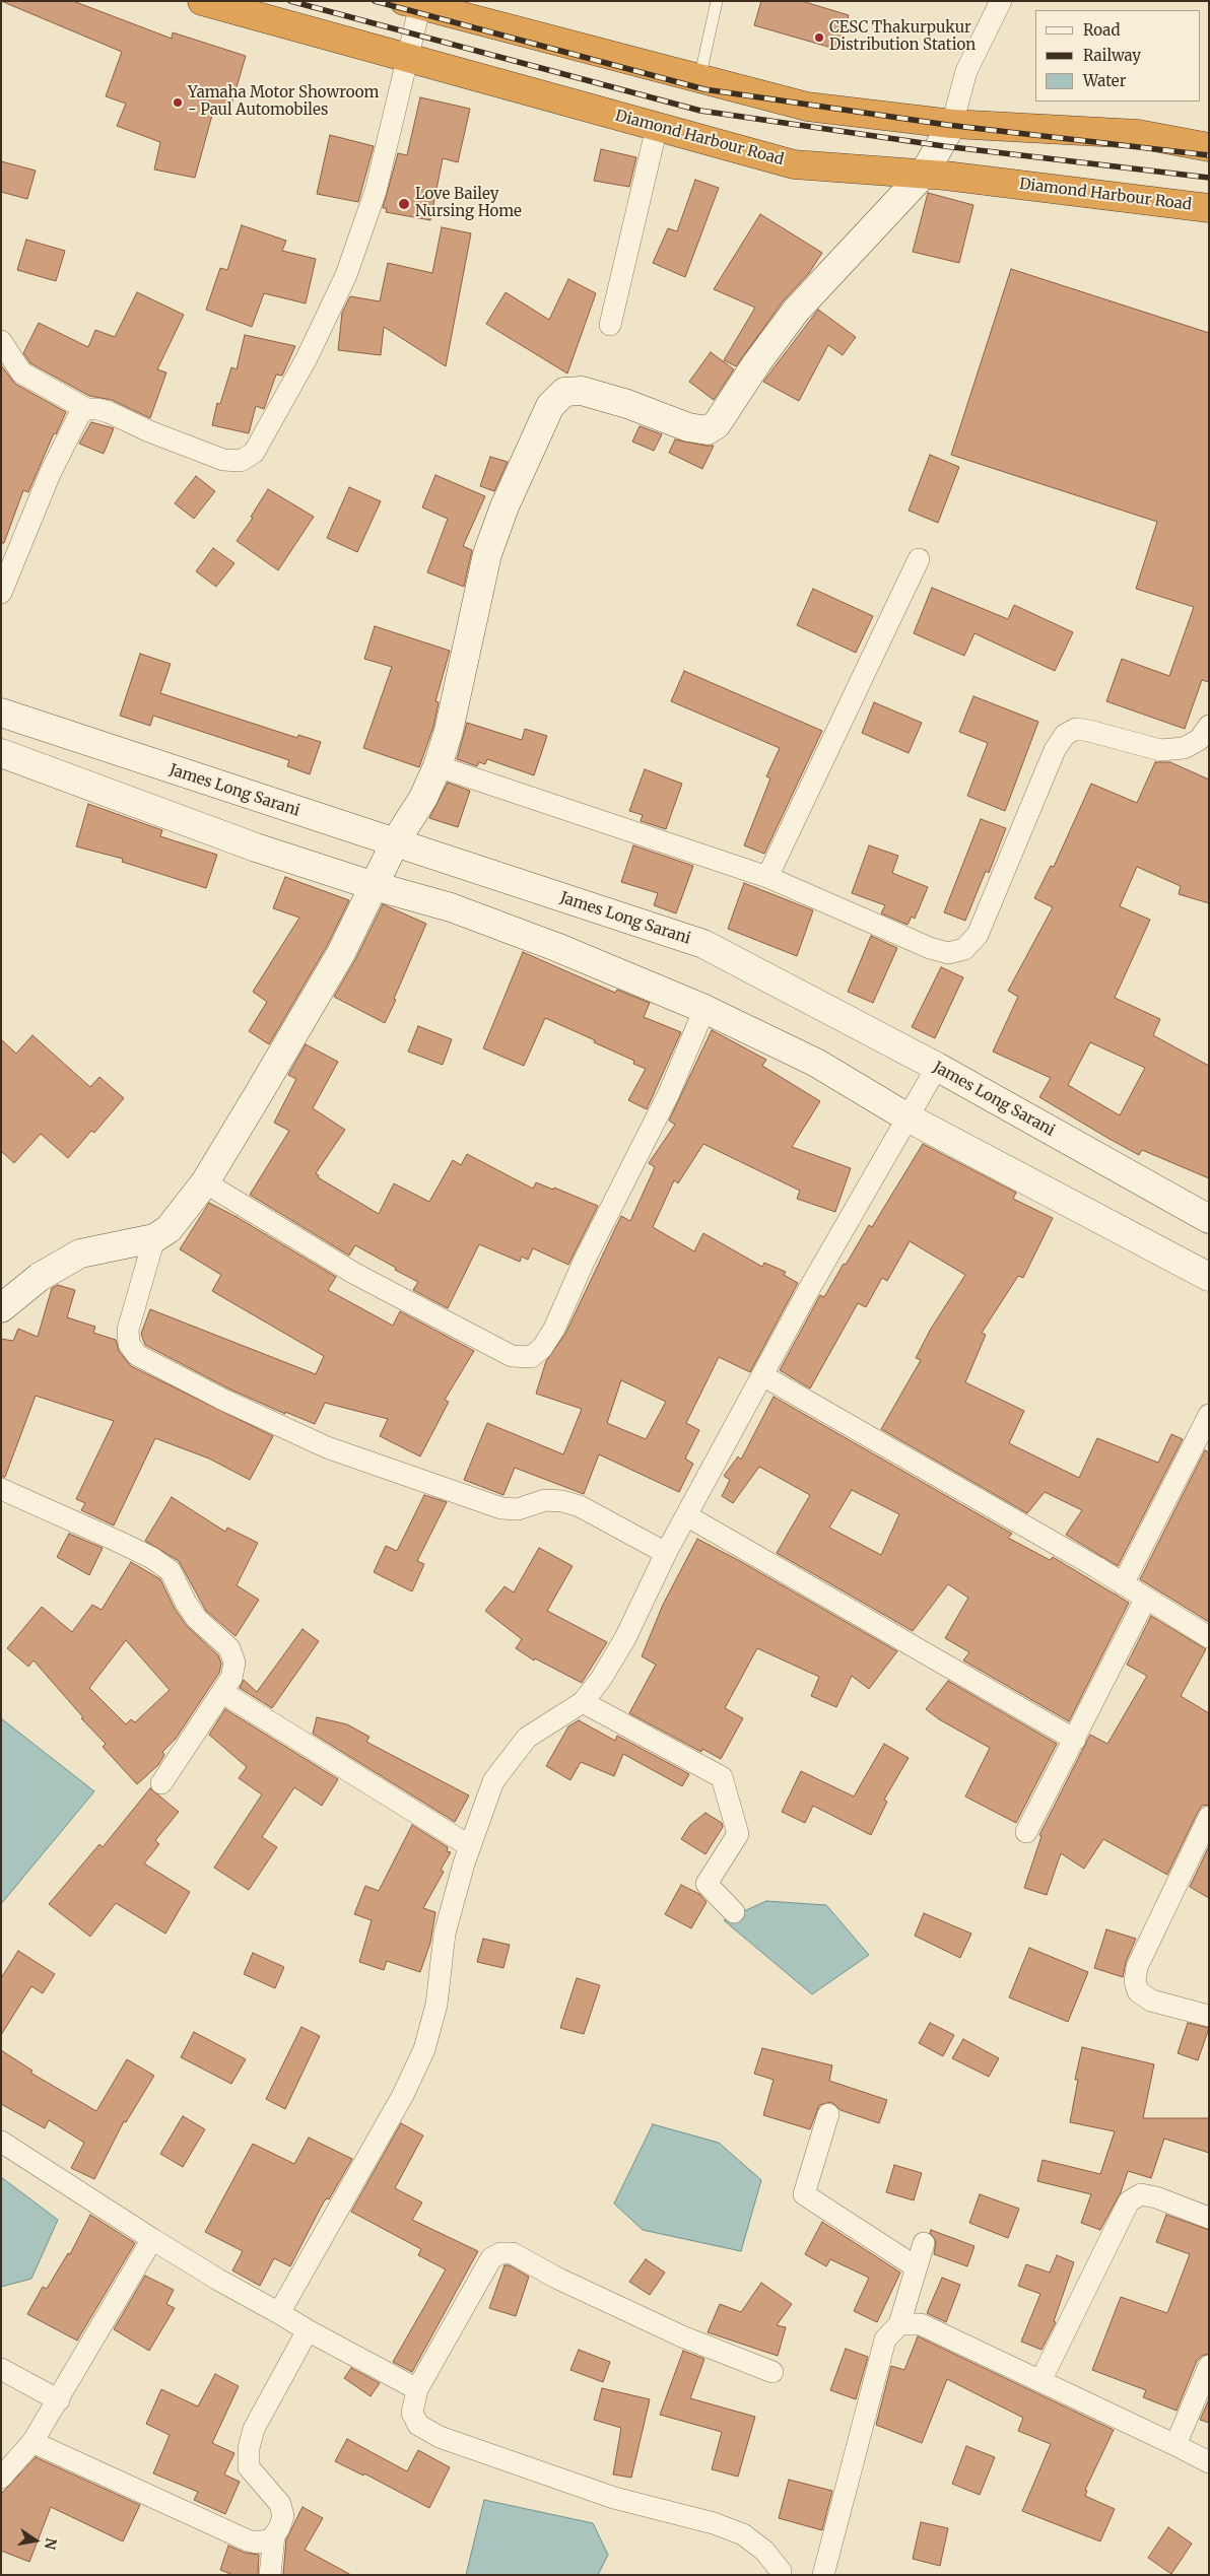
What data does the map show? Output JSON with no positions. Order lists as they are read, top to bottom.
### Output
{
  "streets": {
    "highway": ["Diamond Harbour Road"],
    "main road": ["James Long Sarani"]
  },
  "places": ["CESC Thakurpukur Distribution Station", "Yamaha Motor Showroom - Paul Automobiles", "Love Bailey Nursing Home"],
  "legend": ["Road", "Railway", "Water"],
  "north": "right"
}
